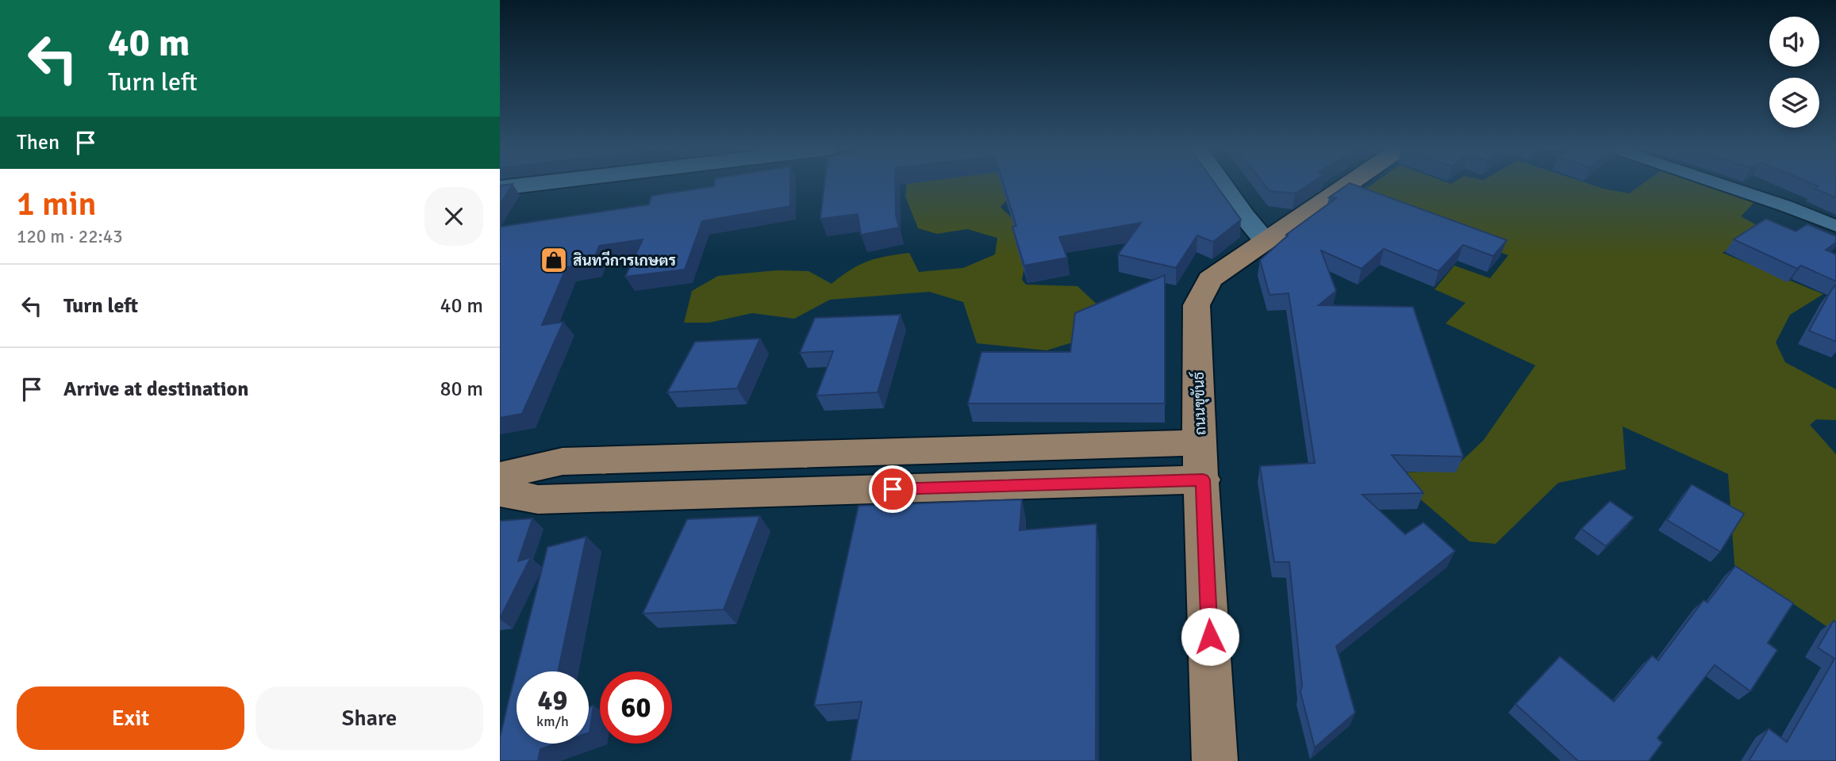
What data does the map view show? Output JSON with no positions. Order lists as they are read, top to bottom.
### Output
{
  "streets": {
    "main road": ["ถนนขุขันธ์"]
  },
  "places": {
    "shop": ["สินทวีการเกษตร"]
  },
  "page": {
    "turn": ["40 m", "Turn left"],
    "then": "Then",
    "heading": ["1 min", "120 m · 22:43"],
    "list": [
      {
        "name": "Turn left",
        "value": "40 m"
      },
      {
        "name": "Arrive at destination",
        "value": "80 m"
      }
    ],
    "speed": "49 km/h",
    "limit": "60",
    "buttons": ["Exit", "Share"]
  }
}
